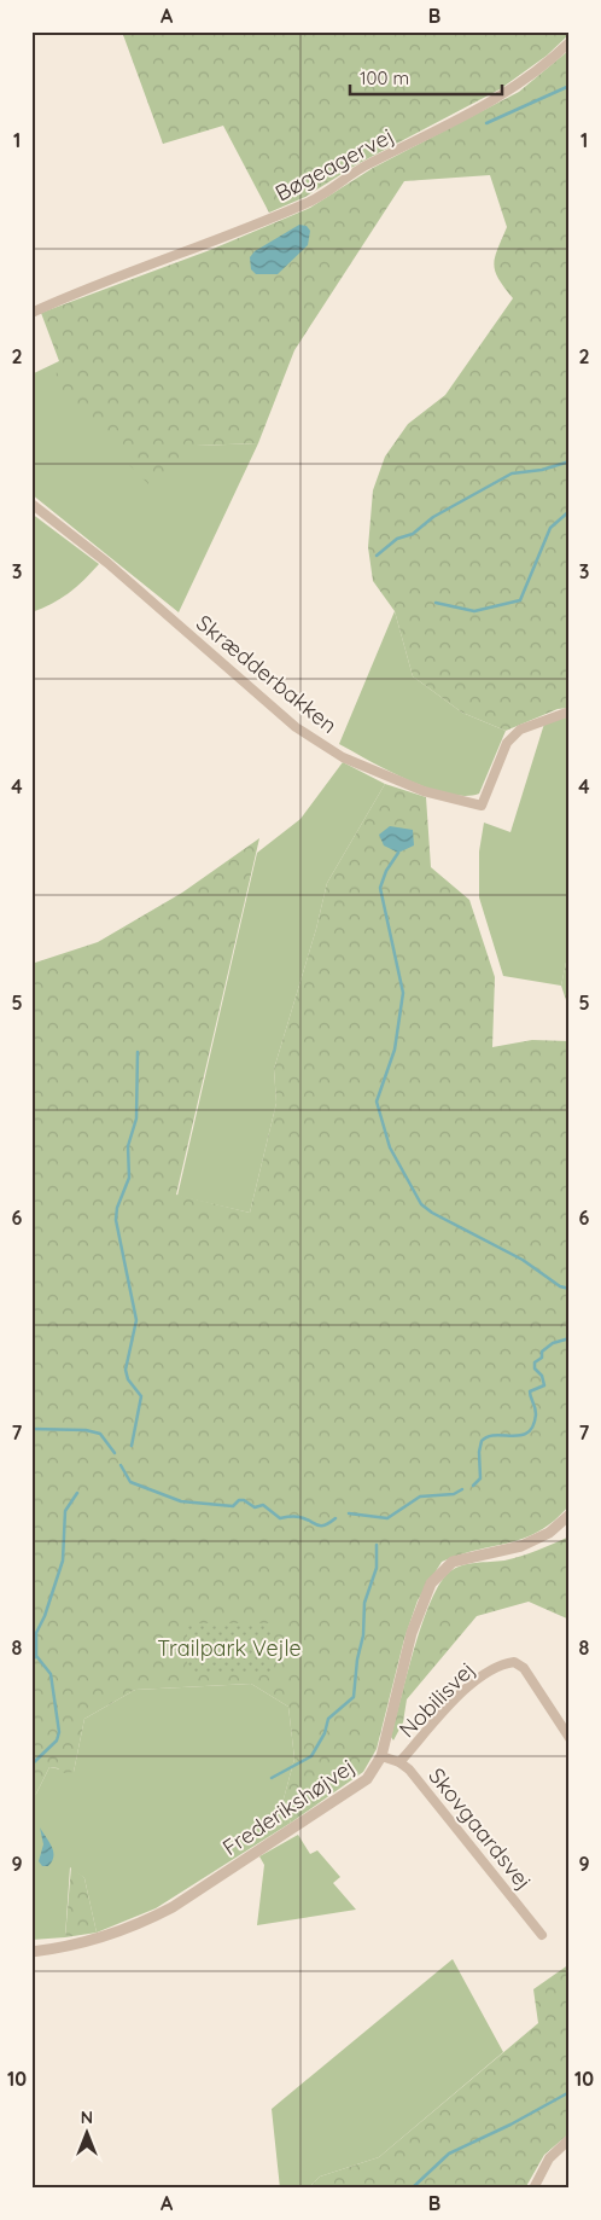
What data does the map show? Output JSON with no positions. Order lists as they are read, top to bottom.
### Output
{
  "streets": {
    "street": [
      "Bøgeagervej",
      "Skrædderbakken",
      "Nobilisvej",
      "Frederikshøjvej",
      "Skovgaardsvej"
    ]
  },
  "crossings": [
    ["Nobilisvej", "Skovgaardsvej"],
    ["Frederikshøjvej", "Skovgaardsvej"]
  ],
  "parks": ["Trailpark Vejle"],
  "scale_bar": "100 m",
  "north": "top",
  "grid": {
    "columns": ["A", "B"],
    "rows": [
      "1",
      "2",
      "3",
      "4",
      "5",
      "6",
      "7",
      "8",
      "9",
      "10"
    ]
  }
}
